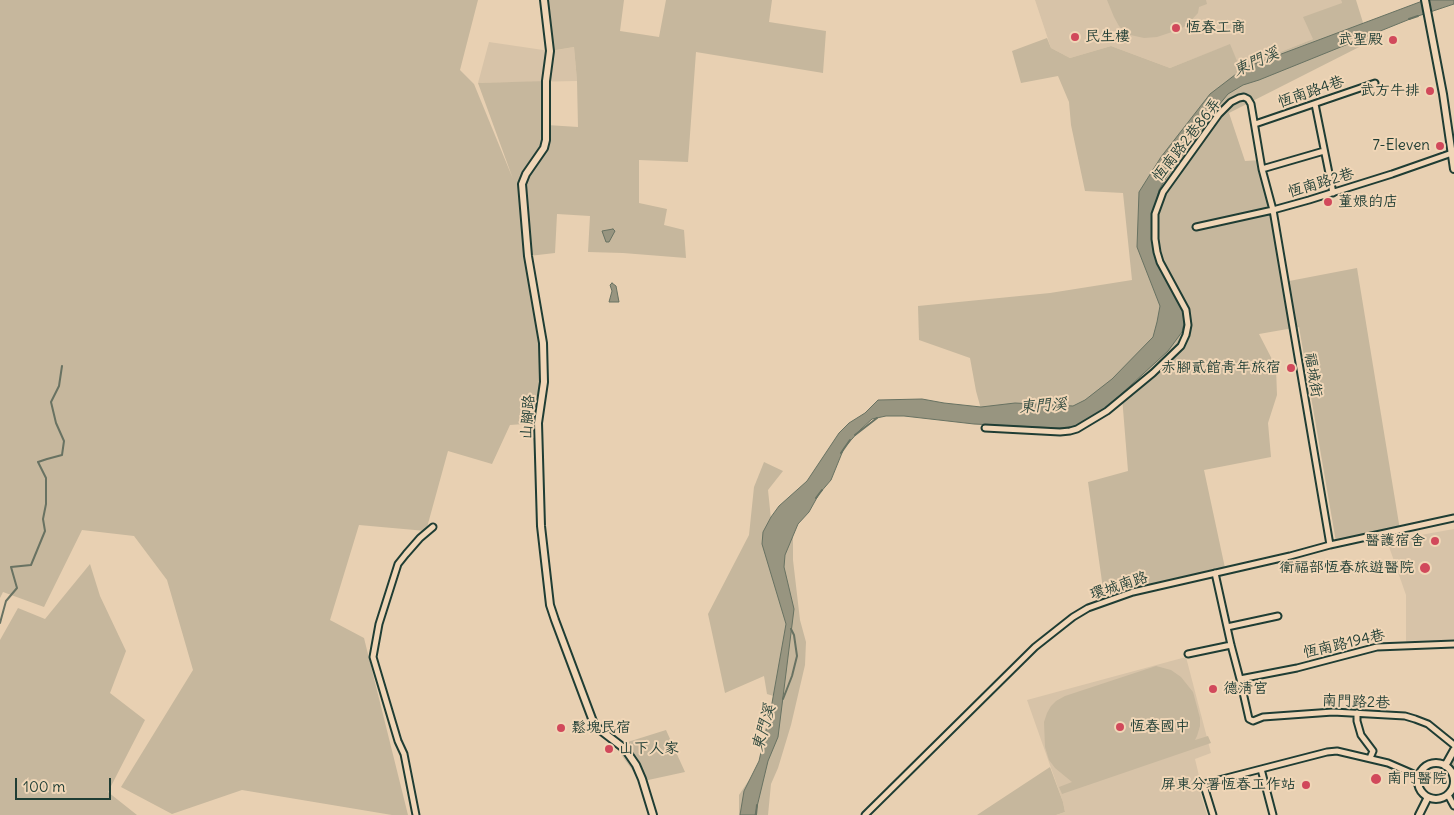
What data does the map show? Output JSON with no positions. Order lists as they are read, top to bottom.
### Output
{
  "streets": {
    "street": [
      "恆南路4巷",
      "恆南路2巷86弄",
      "恆南路2巷",
      "福城街",
      "山腳路",
      "環城南路",
      "恆南路194巷",
      "南門路2巷"
    ]
  },
  "crossings": [
    ["恆南路4巷", "恆南路2巷86弄"],
    ["恆南路2巷86弄", "恆南路2巷"],
    ["恆南路2巷86弄", "福城街"],
    ["恆南路2巷", "福城街"],
    ["福城街", "環城南路"],
    ["恆南路194巷", "南門路2巷"]
  ],
  "water": ["東門溪"],
  "places": [
    "恆春工商",
    "民生樓",
    "武聖殿",
    "武方牛排",
    "7-Eleven",
    "董娘的店",
    "赤腳貳館青年旅宿",
    "醫護宿舍",
    "衛福部恆春旅遊醫院",
    "德清宮",
    "恆春國中",
    "鬆塊民宿",
    "山下人家",
    "南門醫院",
    "屏東分署恆春工作站"
  ],
  "scale_bar": "100 m"
}
